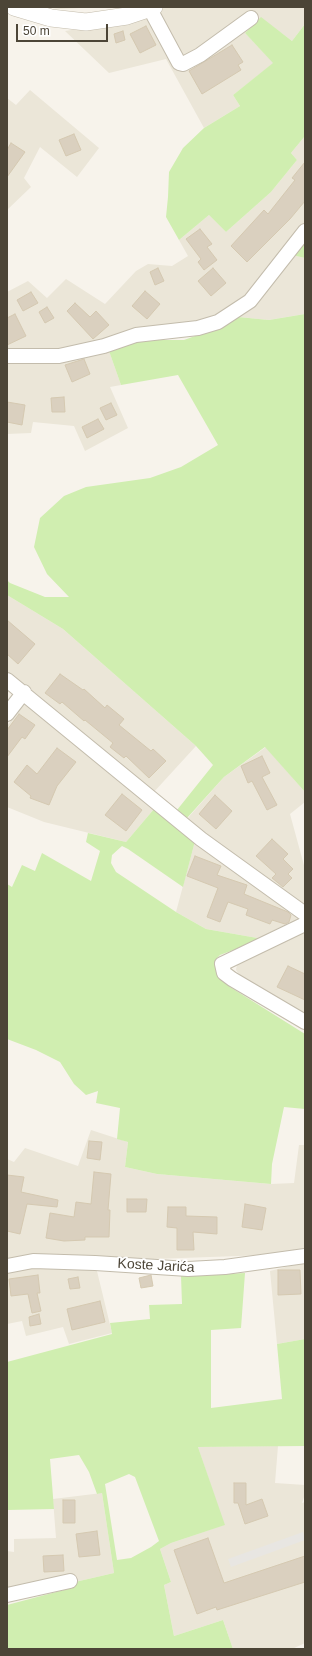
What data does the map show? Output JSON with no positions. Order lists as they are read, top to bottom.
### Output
{
  "streets": {
    "street": ["Koste Jarića"]
  },
  "scale_bar": "50 m"
}
